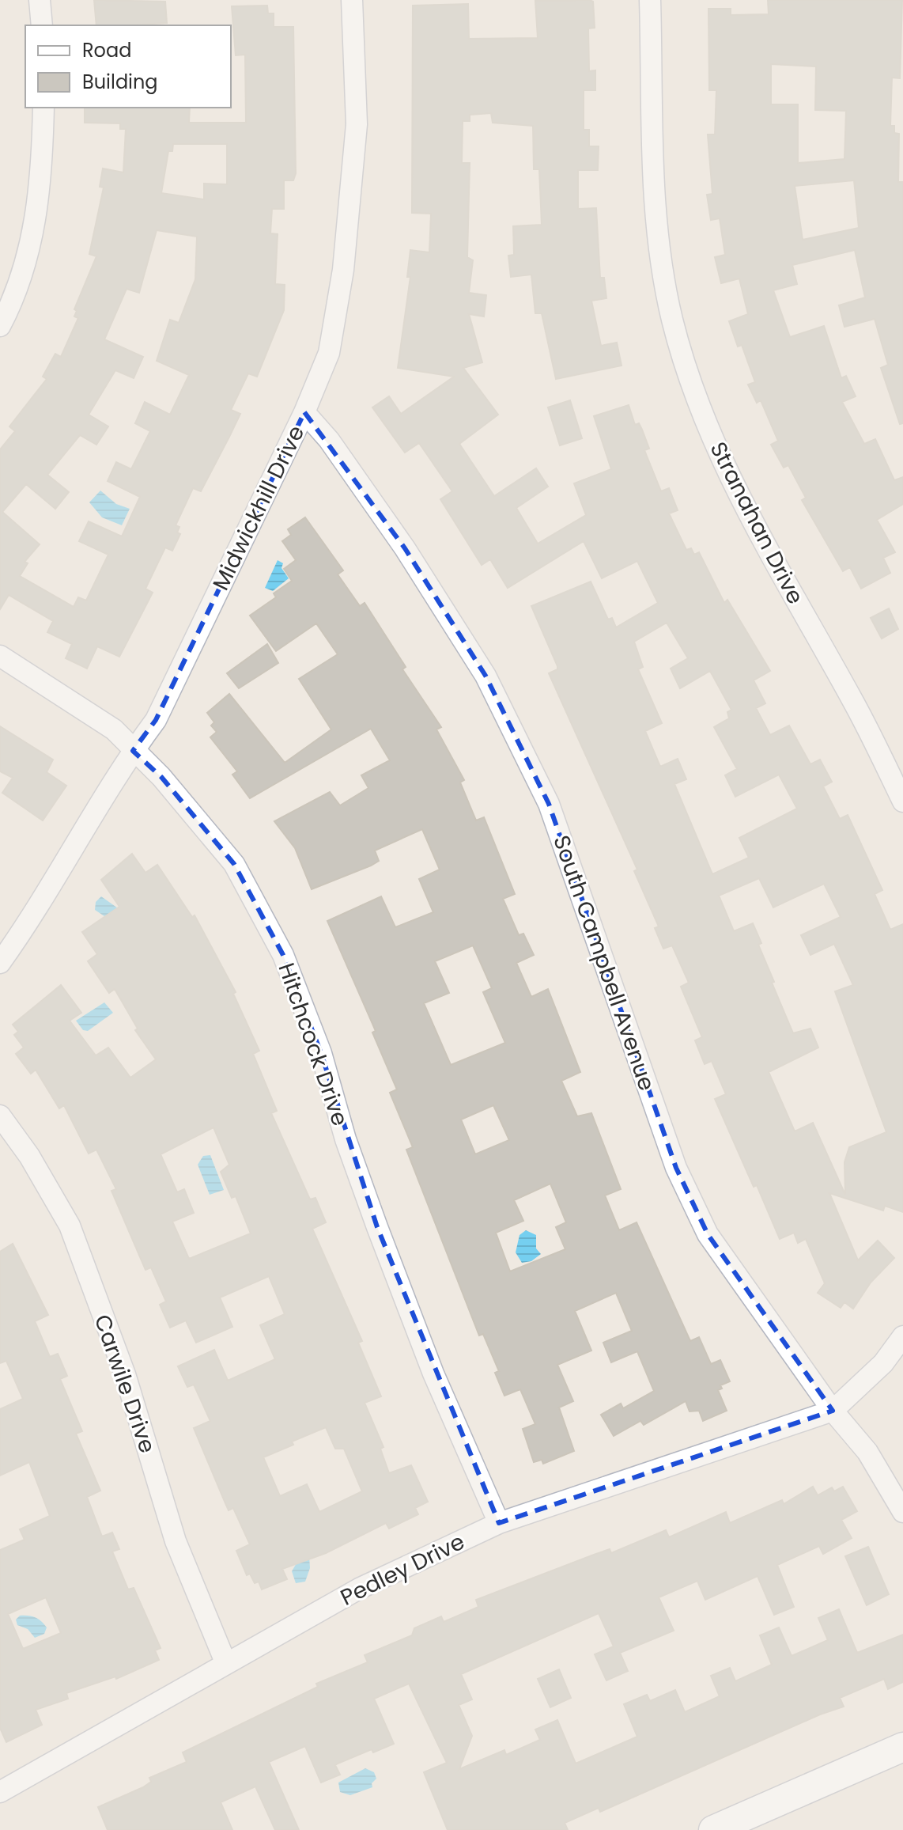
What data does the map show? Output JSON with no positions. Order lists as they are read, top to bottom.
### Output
{
  "streets": {
    "street": [
      "Midwickhill Drive",
      "Stranahan Drive",
      "South Campbell Avenue",
      "Hitchcock Drive",
      "Carwile Drive",
      "Pedley Drive"
    ]
  },
  "crossings": [
    ["Midwickhill Drive", "South Campbell Avenue"],
    ["Midwickhill Drive", "Hitchcock Drive"],
    ["South Campbell Avenue", "Pedley Drive"],
    ["Hitchcock Drive", "Pedley Drive"],
    ["Carwile Drive", "Pedley Drive"]
  ],
  "legend": ["Road", "Building"]
}
